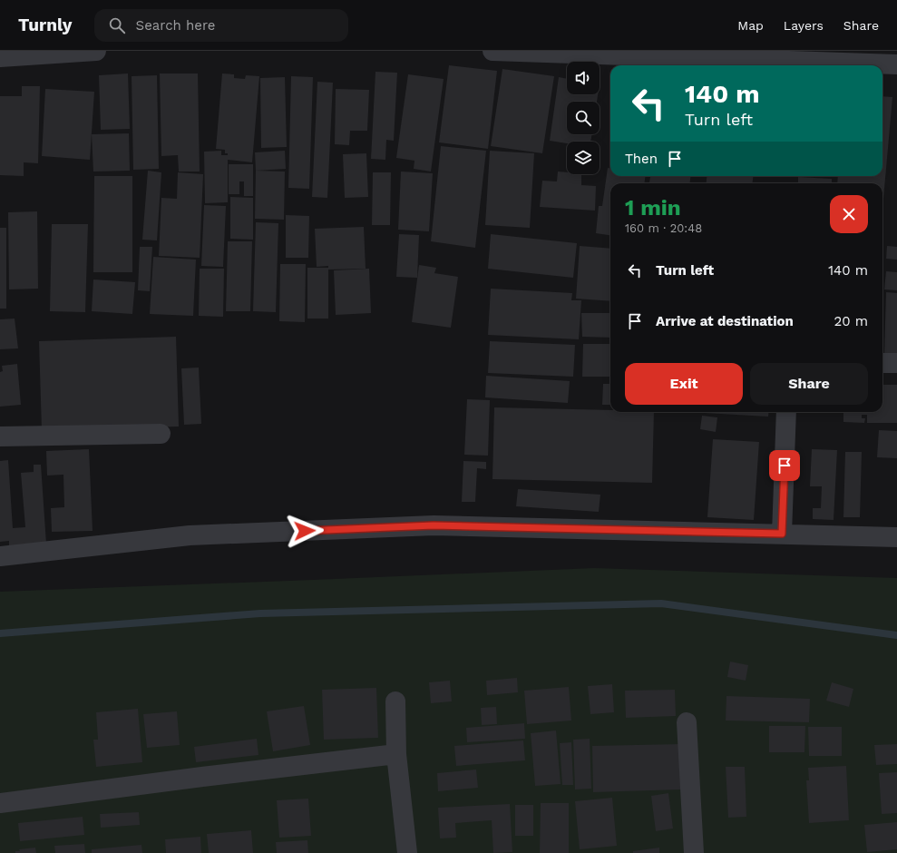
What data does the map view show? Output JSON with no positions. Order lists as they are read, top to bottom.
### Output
{
  "page": {
    "header": "Turnly",
    "search": "Search here",
    "nav": ["Map", "Layers", "Share"],
    "turn": ["140 m", "Turn left"],
    "then": "Then",
    "heading": ["1 min", "160 m · 20:48"],
    "list": [
      {
        "name": "Turn left",
        "value": "140 m"
      },
      {
        "name": "Arrive at destination",
        "value": "20 m"
      }
    ],
    "buttons": ["Exit", "Share"]
  }
}
